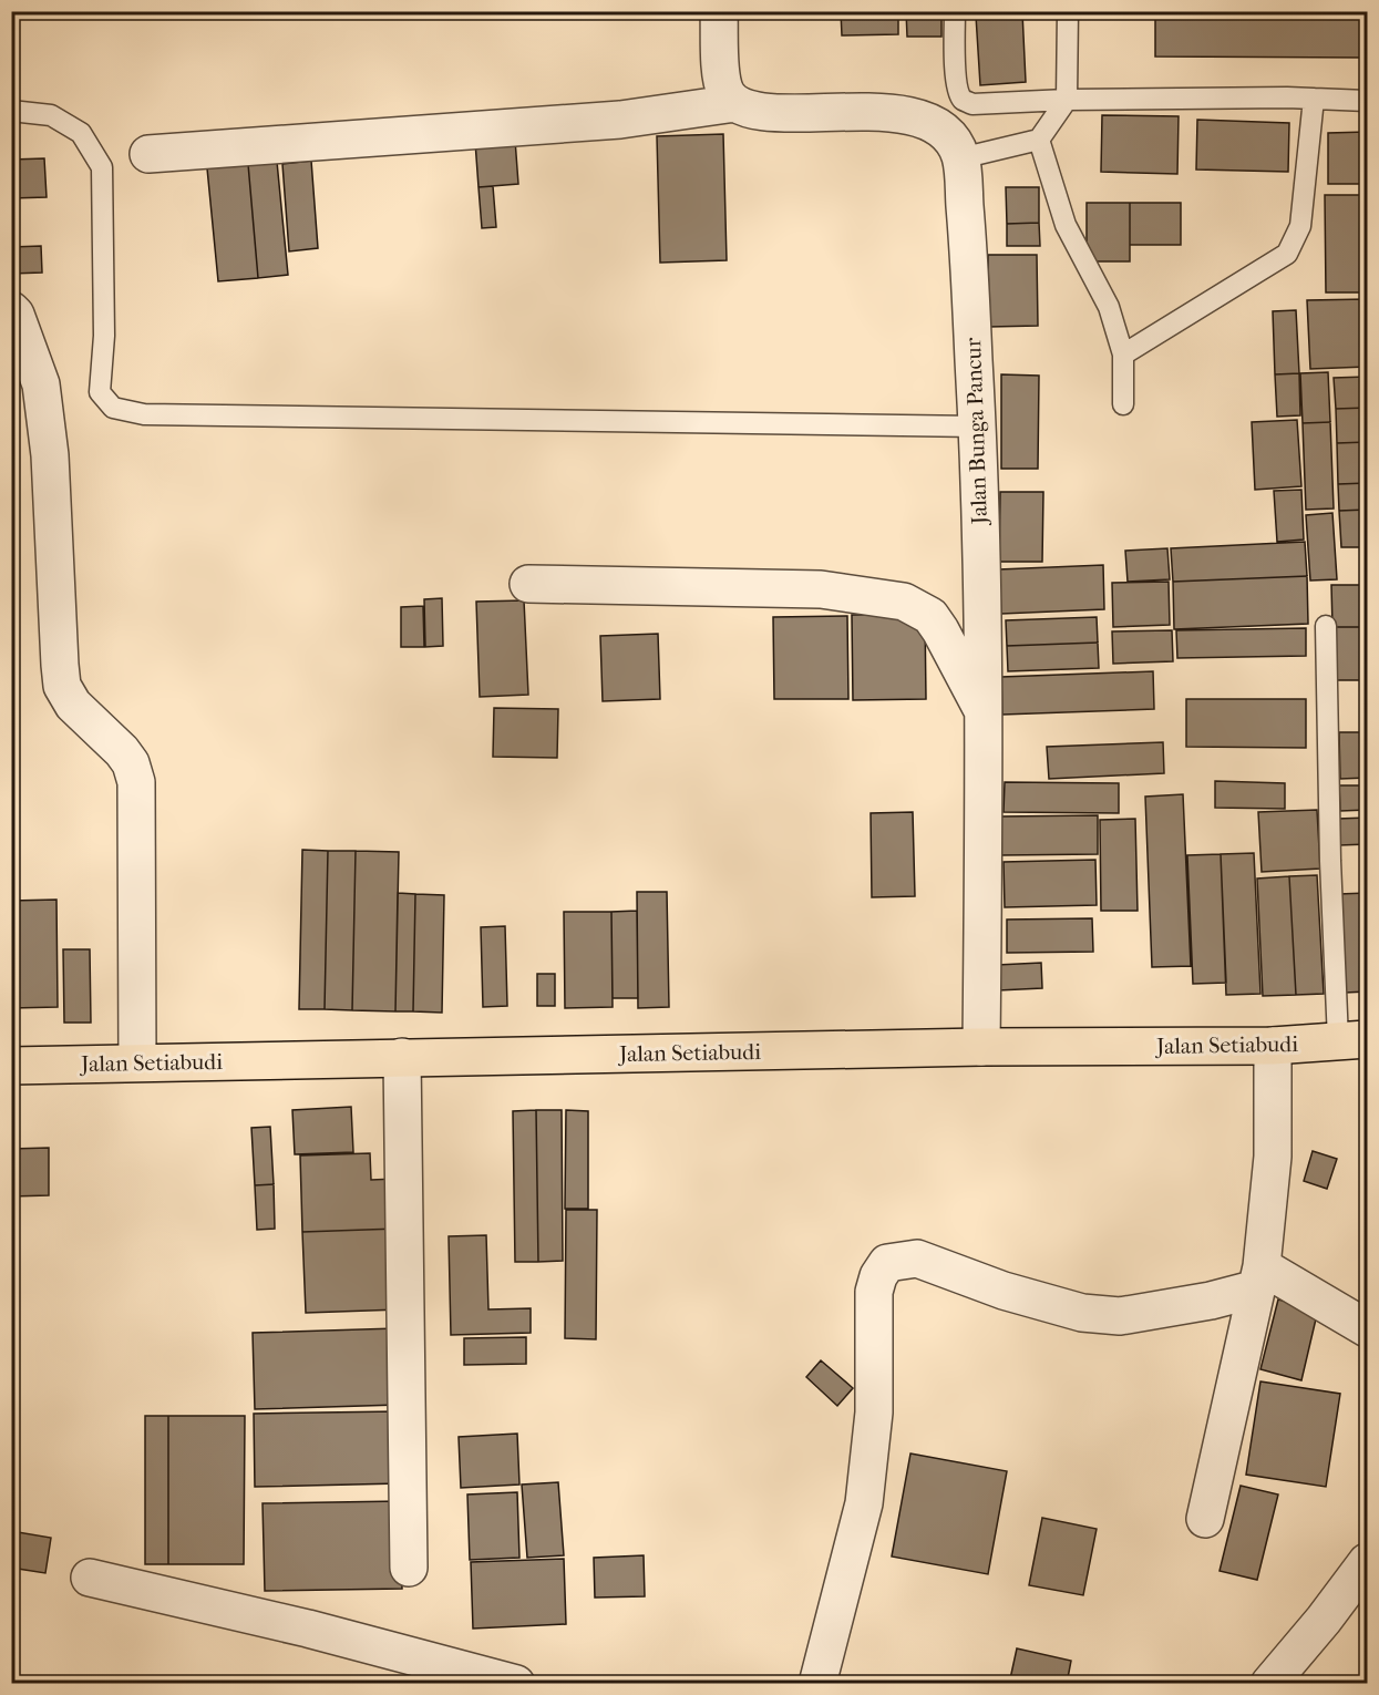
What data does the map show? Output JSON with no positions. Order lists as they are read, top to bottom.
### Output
{
  "streets": {
    "main road": ["Jalan Setiabudi"],
    "street": ["Jalan Bunga Pancur"]
  },
  "crossings": [
    ["Jalan Bunga Pancur", "Jalan Setiabudi"]
  ]
}
